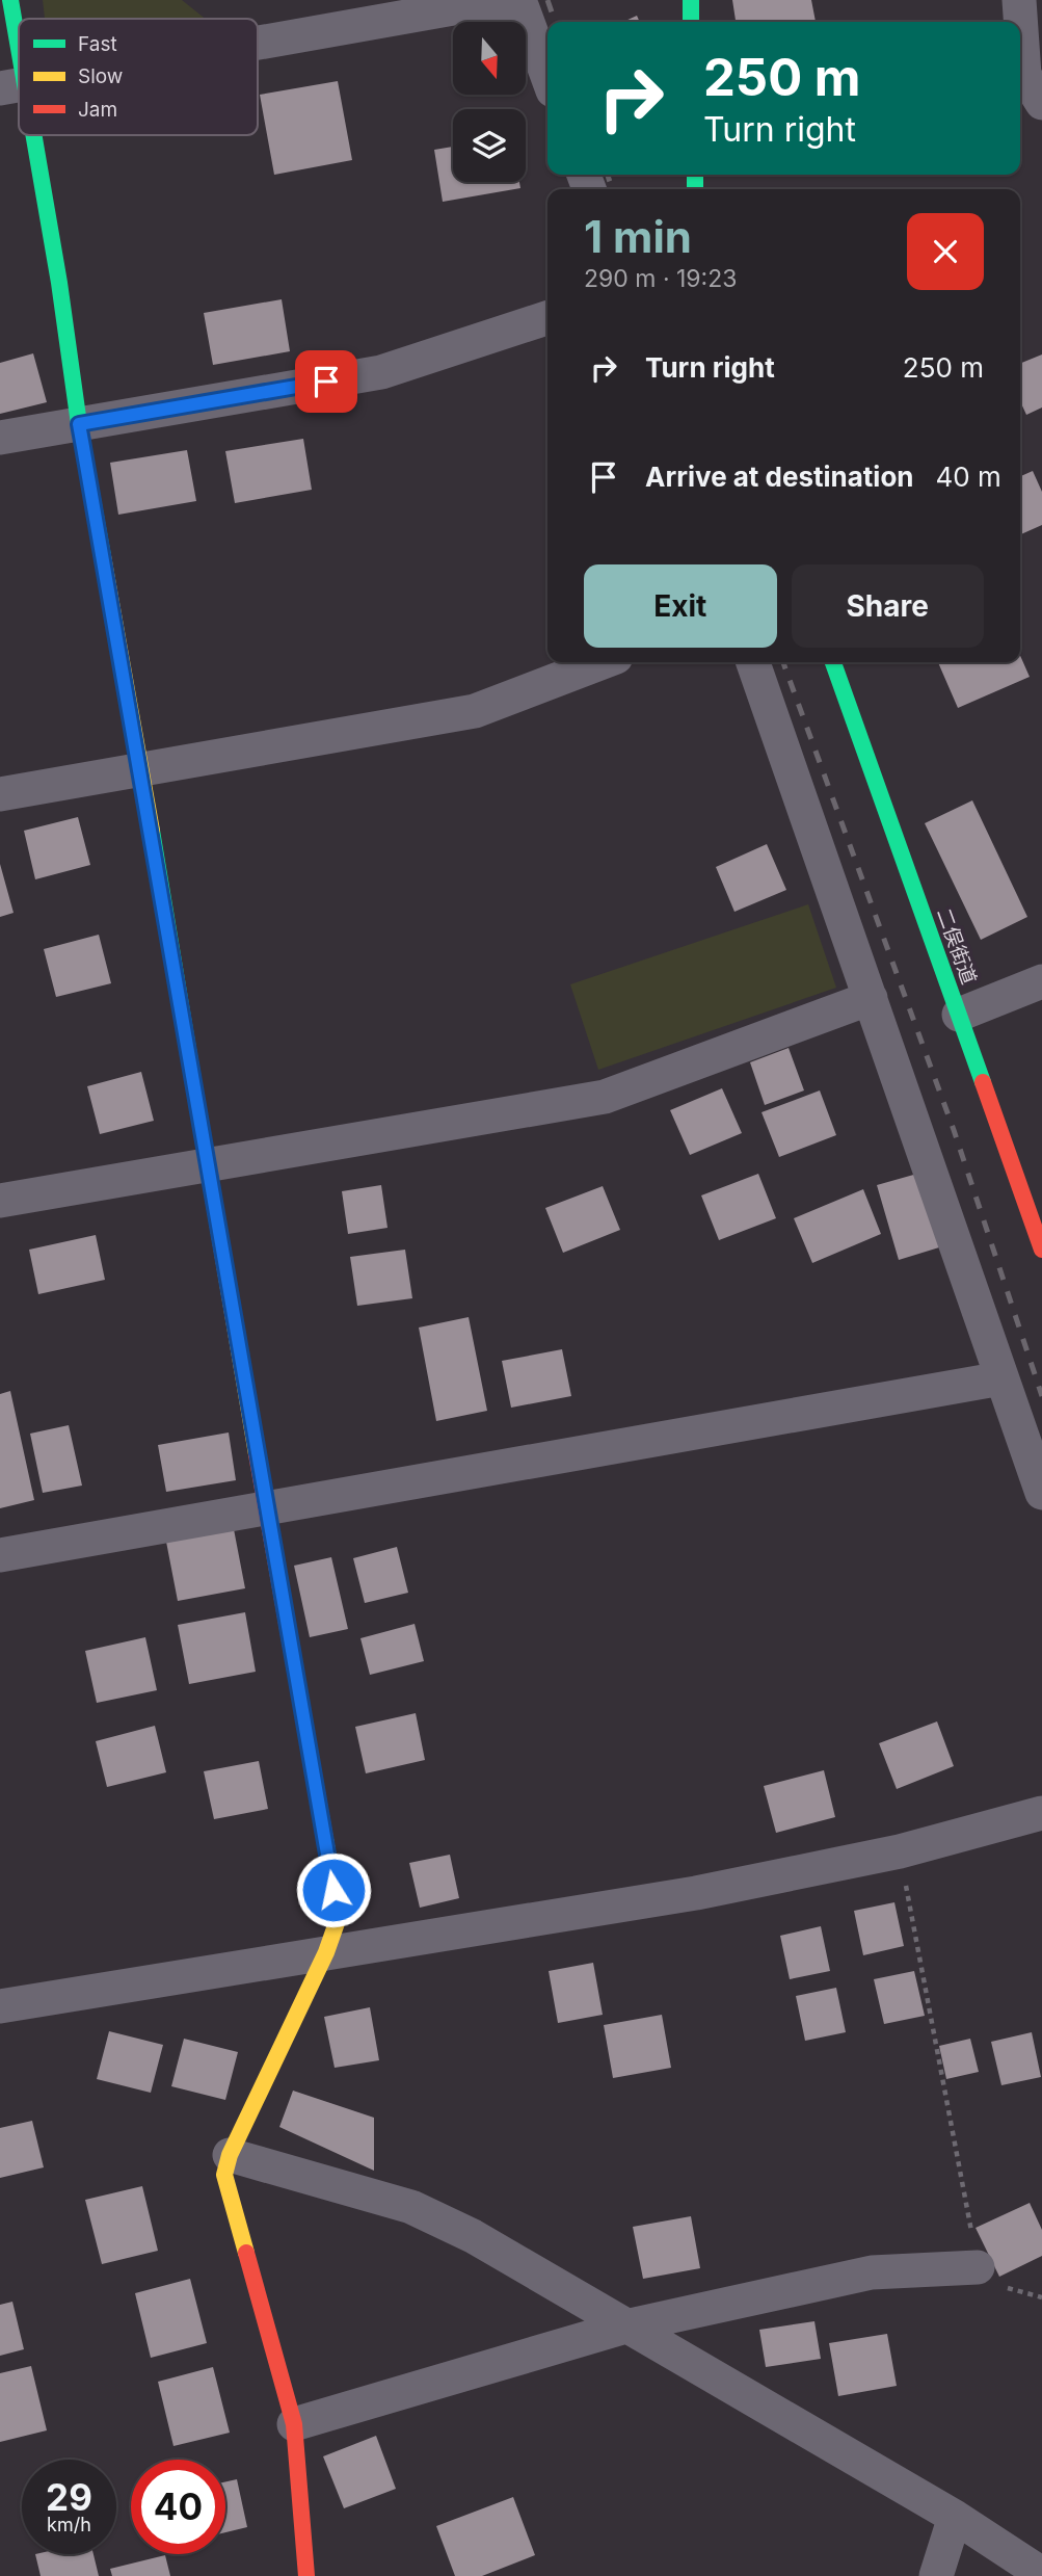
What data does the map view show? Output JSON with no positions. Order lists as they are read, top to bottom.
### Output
{
  "streets": {
    "street": ["二俣街道"]
  },
  "legend": ["Fast", "Slow", "Jam"],
  "north": "bottom",
  "page": {
    "turn": ["250 m", "Turn right"],
    "heading": ["1 min", "290 m · 19:23"],
    "list": [
      {
        "name": "Turn right",
        "value": "250 m"
      },
      {
        "name": "Arrive at destination",
        "value": "40 m"
      }
    ],
    "buttons": ["Exit", "Share"],
    "speed": "29 km/h",
    "limit": "40"
  }
}
